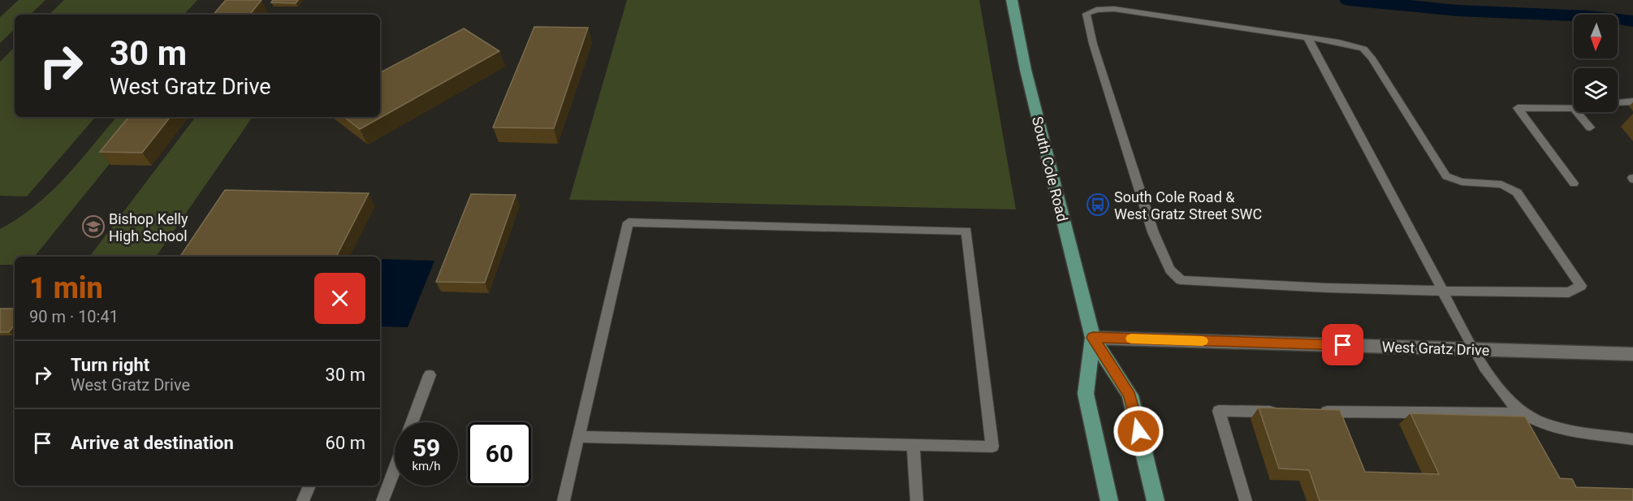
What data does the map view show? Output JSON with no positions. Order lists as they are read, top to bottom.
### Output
{
  "streets": {
    "main road": ["South Cole Road"],
    "street": ["West Gratz Drive"]
  },
  "crossings": [
    ["South Cole Road", "West Gratz Drive"]
  ],
  "places": {
    "bus stop": ["South Cole Road & West Gratz Street SWC"],
    "school or university": ["Bishop Kelly High School"]
  },
  "north": "bottom",
  "page": {
    "turn": ["30 m", "West Gratz Drive"],
    "heading": ["1 min", "90 m · 10:41"],
    "list": [
      {
        "name": "Turn right",
        "note": "West Gratz Drive",
        "value": "30 m"
      },
      {
        "name": "Arrive at destination",
        "value": "60 m"
      }
    ],
    "speed": "59 km/h",
    "limit": "60"
  }
}
